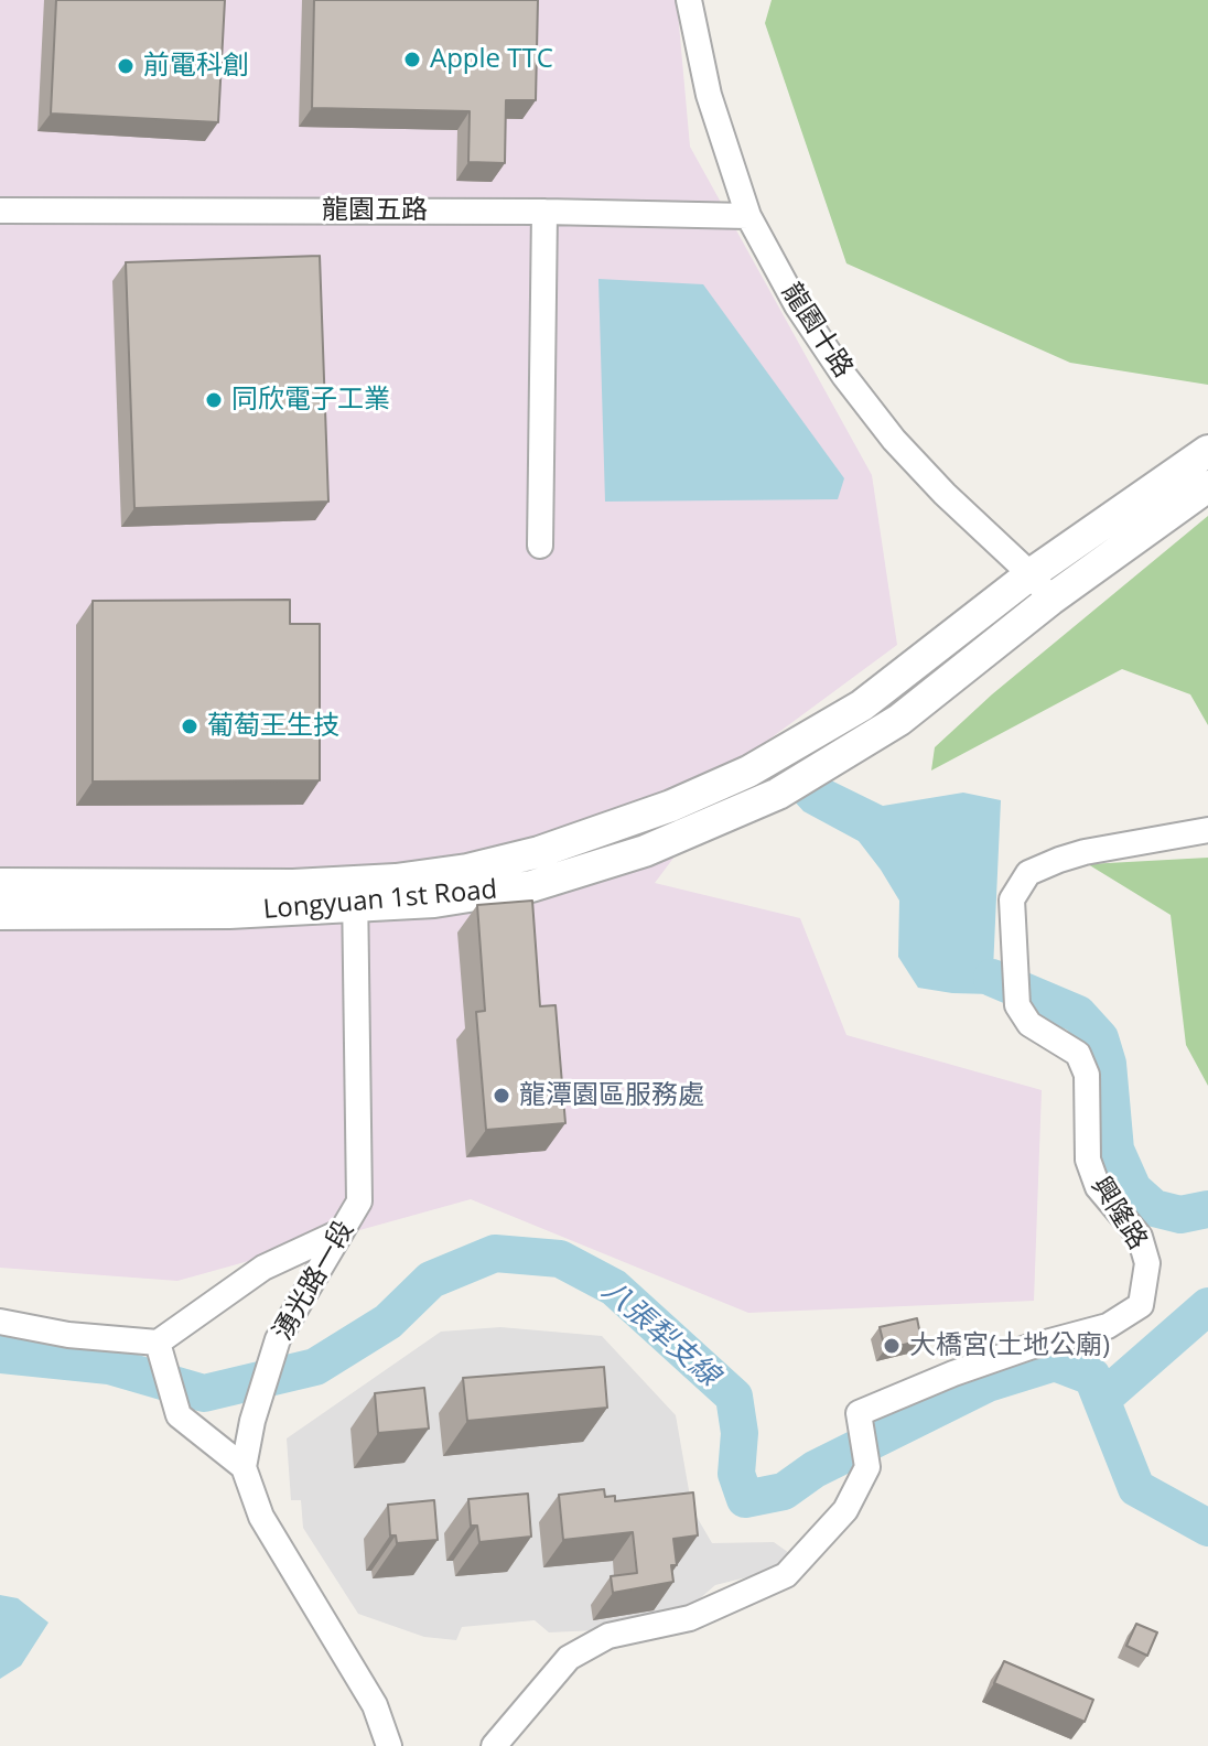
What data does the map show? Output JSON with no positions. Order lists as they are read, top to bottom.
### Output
{
  "streets": {
    "street": [
      "龍園五路",
      "龍園十路",
      "Longyuan 1st Road",
      "興隆路",
      "湧光路一段"
    ]
  },
  "crossings": [
    ["龍園五路", "龍園十路"],
    ["龍園十路", "Longyuan 1st Road"],
    ["Longyuan 1st Road", "湧光路一段"]
  ],
  "water": ["八張犁支線"],
  "places": [
    "Apple TTC",
    "前電科創",
    "同欣電子工業",
    "葡萄王生技",
    "龍潭園區服務處",
    "大橋宮(土地公廟)"
  ]
}
